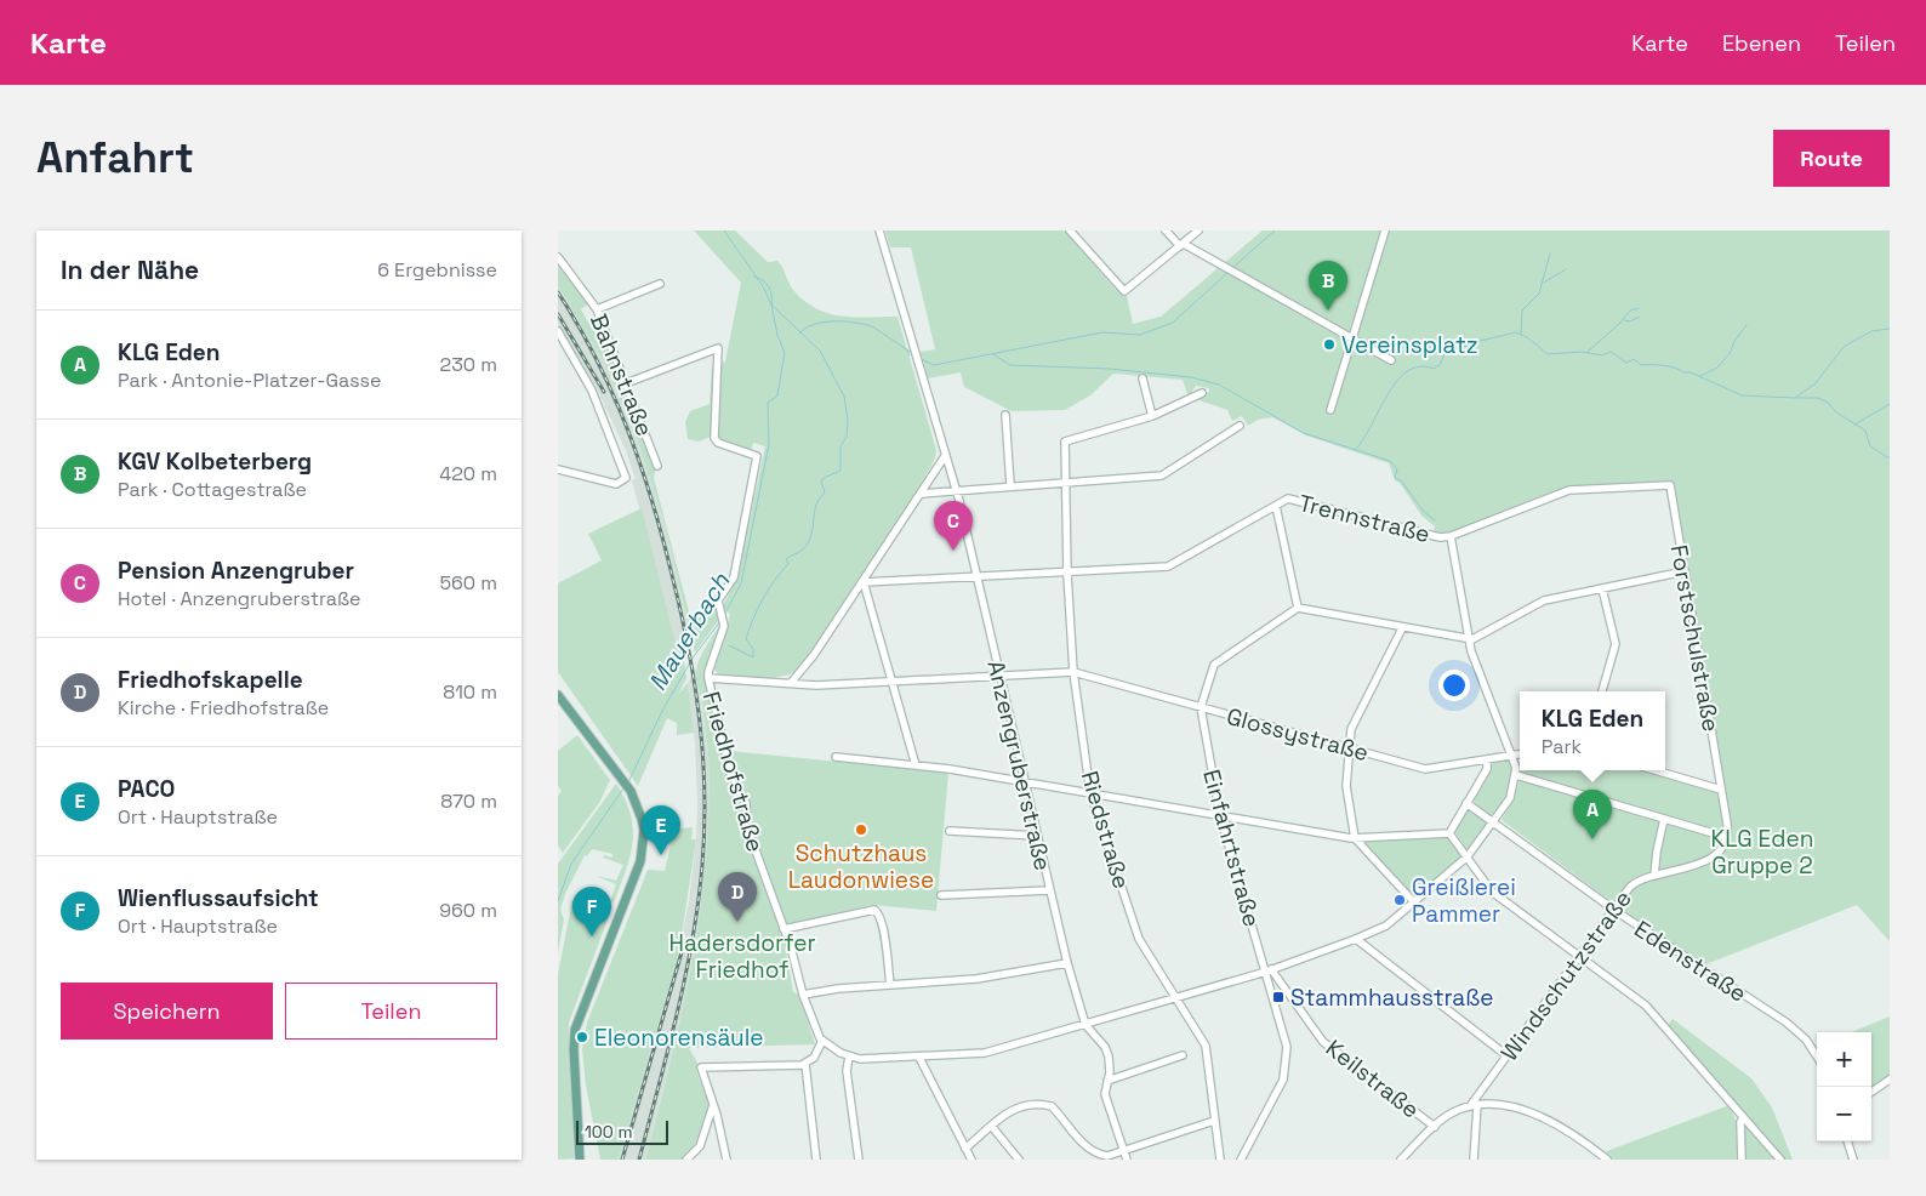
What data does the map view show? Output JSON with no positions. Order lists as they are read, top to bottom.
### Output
{
  "streets": {
    "street": [
      "Bahnstraße",
      "Trennstraße",
      "Forstschulstraße",
      "Glossystraße",
      "Anzengruberstraße",
      "Friedhofstraße",
      "Riedstraße",
      "Einfahrtstraße",
      "Edenstraße",
      "Windschutzstraße",
      "Keilstraße"
    ]
  },
  "crossings": [
    ["Trennstraße", "Forstschulstraße"],
    ["Trennstraße", "Anzengruberstraße"],
    ["Trennstraße", "Riedstraße"],
    ["Glossystraße", "Anzengruberstraße"],
    ["Glossystraße", "Friedhofstraße"],
    ["Glossystraße", "Riedstraße"],
    ["Glossystraße", "Einfahrtstraße"],
    ["Einfahrtstraße", "Keilstraße"],
    ["Edenstraße", "Windschutzstraße"]
  ],
  "water": ["Mauerbach"],
  "parks": ["KLG Eden Gruppe 2", "Hadersdorfer Friedhof"],
  "places": {
    "other": [
      "Vereinsplatz",
      "Schutzhaus Laudonwiese",
      "Greißlerei Pammer",
      "Eleonorensäule"
    ],
    "transit": ["Stammhausstraße"]
  },
  "scale_bar": "100 m",
  "page": {
    "header": "Karte",
    "nav": ["Karte", "Ebenen", "Teilen"],
    "buttons": [
      "Route",
      ["Speichern", "Teilen"]
    ],
    "title": "Anfahrt",
    "heading": ["In der Nähe", "6 Ergebnisse"],
    "pins": [
      "B",
      "C",
      "A",
      "E",
      "D",
      "F"
    ],
    "list": [
      {
        "mark": "A",
        "name": "KLG Eden",
        "note": "Park · Antonie-Platzer-Gasse",
        "value": "230 m"
      },
      {
        "mark": "B",
        "name": "KGV Kolbeterberg",
        "note": "Park · Cottagestraße",
        "value": "420 m"
      },
      {
        "mark": "C",
        "name": "Pension Anzengruber",
        "note": "Hotel · Anzengruberstraße",
        "value": "560 m"
      },
      {
        "mark": "D",
        "name": "Friedhofskapelle",
        "note": "Kirche · Friedhofstraße",
        "value": "810 m"
      },
      {
        "mark": "E",
        "name": "PACO",
        "note": "Ort · Hauptstraße",
        "value": "870 m"
      },
      {
        "mark": "F",
        "name": "Wienflussaufsicht",
        "note": "Ort · Hauptstraße",
        "value": "960 m"
      }
    ],
    "popup": ["KLG Eden", "Park"],
    "map_buttons": ["+", "−"],
    "scale": "100 m"
  }
}
